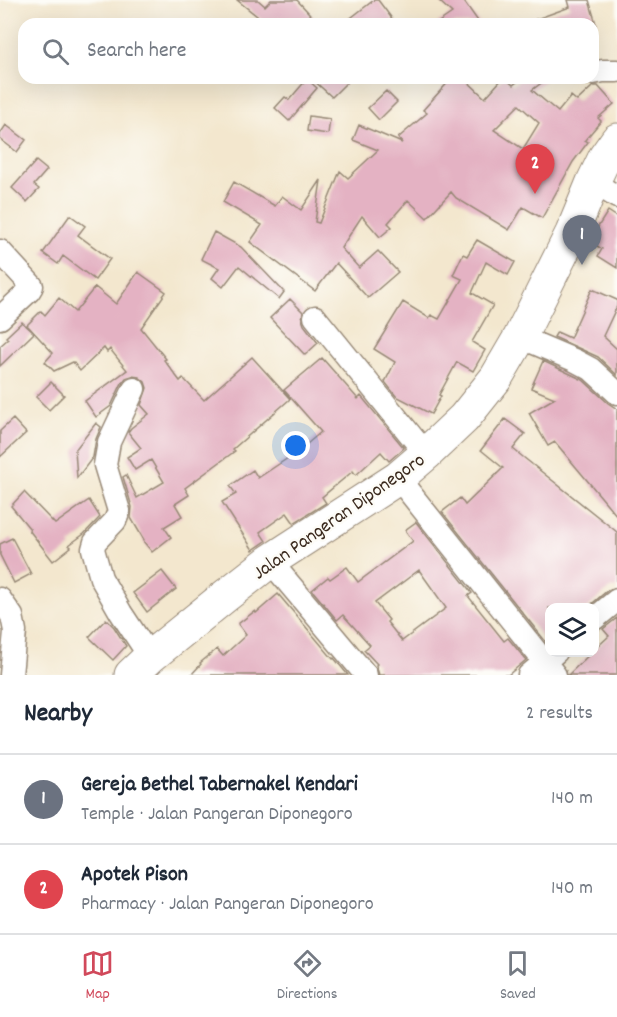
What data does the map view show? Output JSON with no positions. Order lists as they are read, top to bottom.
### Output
{
  "streets": {
    "highway": ["Jalan Pangeran Diponegoro"]
  },
  "page": {
    "search": "Search here",
    "pins": ["2", "1"],
    "heading": ["Nearby", "2 results"],
    "list": [
      {
        "mark": "1",
        "name": "Gereja Bethel Tabernakel Kendari",
        "note": "Temple · Jalan Pangeran Diponegoro",
        "value": "140 m"
      },
      {
        "mark": "2",
        "name": "Apotek Pison",
        "note": "Pharmacy · Jalan Pangeran Diponegoro",
        "value": "140 m"
      }
    ],
    "nav": ["Map", "Directions", "Saved"]
  }
}
